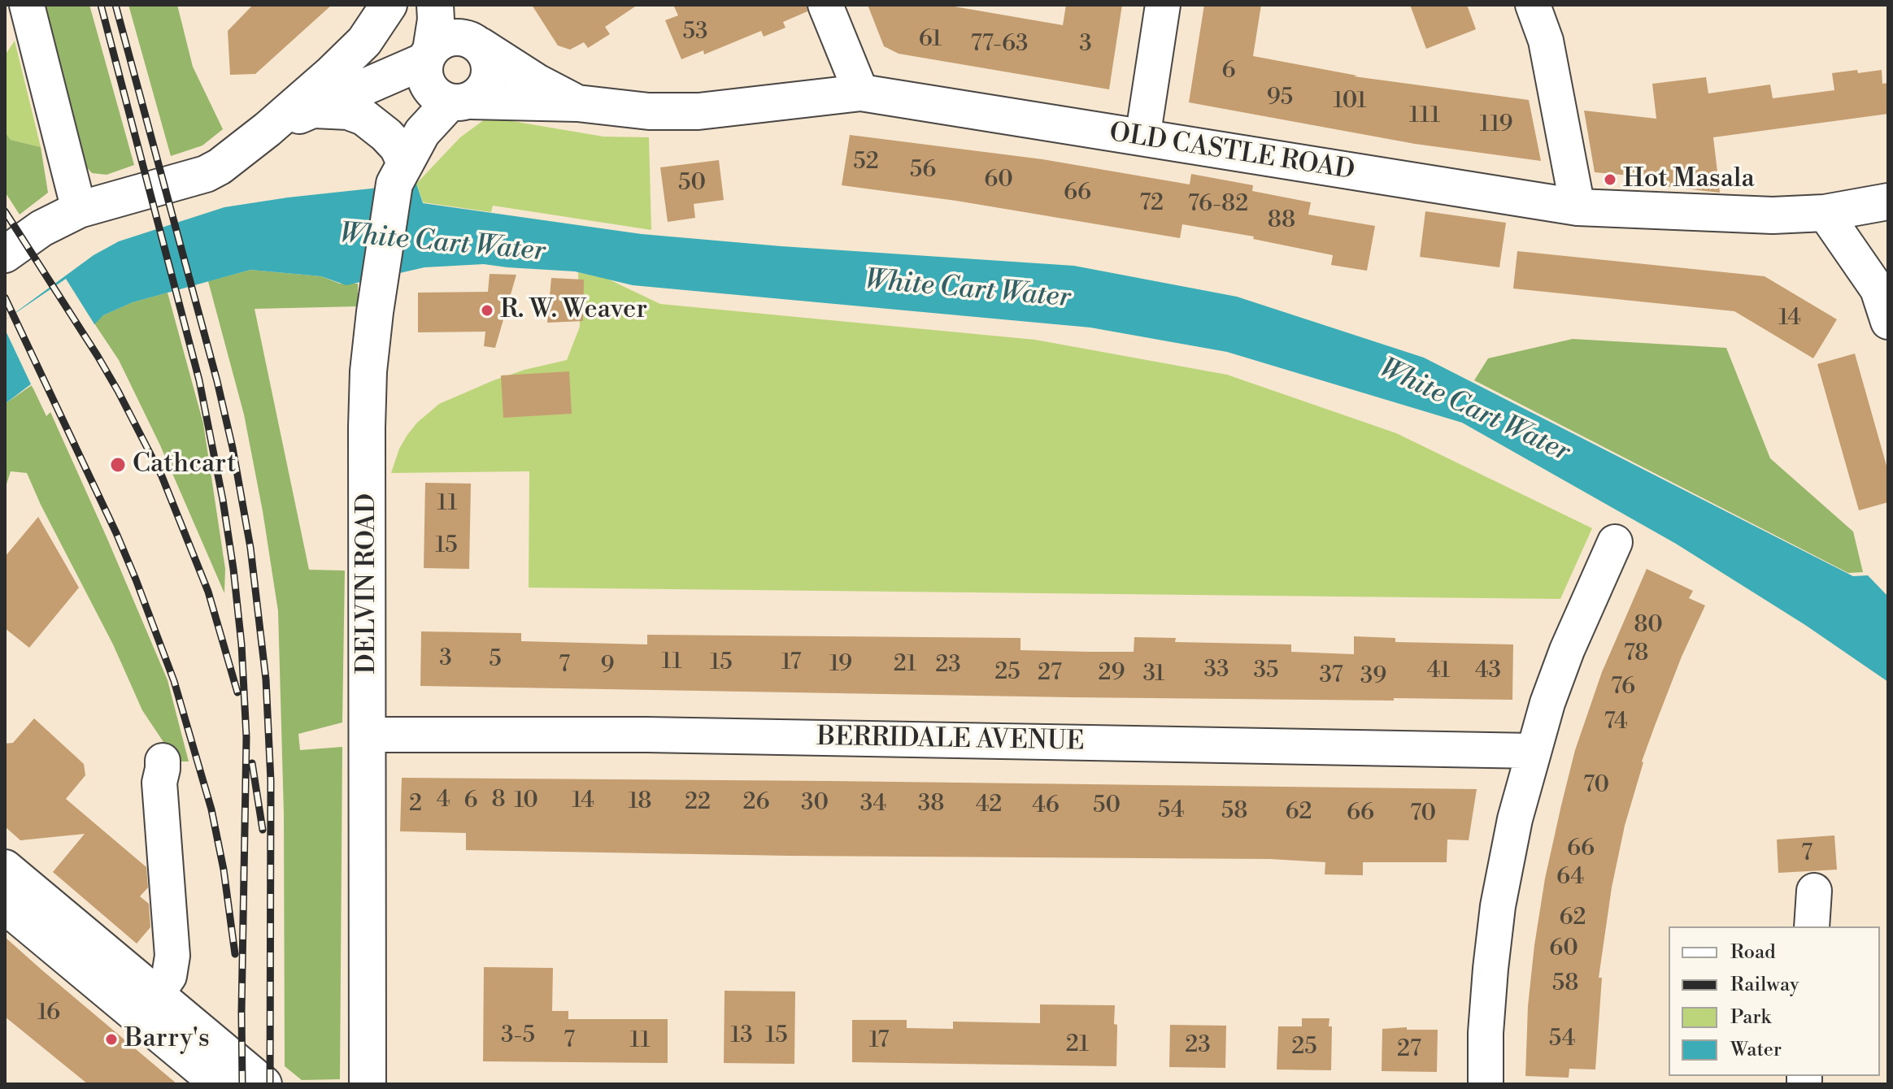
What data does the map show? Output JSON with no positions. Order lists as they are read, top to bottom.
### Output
{
  "streets": {
    "main road": ["OLD CASTLE ROAD", "DELVIN ROAD"],
    "street": ["BERRIDALE AVENUE"]
  },
  "crossings": [
    ["OLD CASTLE ROAD", "DELVIN ROAD"],
    ["DELVIN ROAD", "BERRIDALE AVENUE"]
  ],
  "water": ["White Cart Water"],
  "places": [
    "Hot Masala",
    "R. W. Weaver",
    "Cathcart",
    "Barry's"
  ],
  "house_numbers": [
    "53",
    "61",
    "77-63",
    "3",
    "6",
    "95",
    "101",
    "111",
    "119",
    "52",
    "56",
    "60",
    "50",
    "66",
    "72",
    "76-82",
    "88",
    "14",
    "11",
    "15",
    "80",
    "78",
    "3",
    "5",
    "11",
    "15",
    "17",
    "19",
    "21",
    "7",
    "23",
    "9",
    "33",
    "35",
    "41",
    "43",
    "25",
    "27",
    "29",
    "31",
    "37",
    "39",
    "76",
    "74",
    "70",
    "4",
    "8",
    "6",
    "10",
    "14",
    "18",
    "22",
    "26",
    "30",
    "2",
    "34",
    "38",
    "42",
    "46",
    "50",
    "54",
    "58",
    "62",
    "66",
    "70",
    "66",
    "7",
    "64",
    "62",
    "60",
    "58",
    "16",
    "3-5",
    "13",
    "15",
    "54",
    "7",
    "11",
    "17",
    "21",
    "23",
    "25",
    "27"
  ],
  "legend": [
    "Road",
    "Railway",
    "Park",
    "Water"
  ]
}
